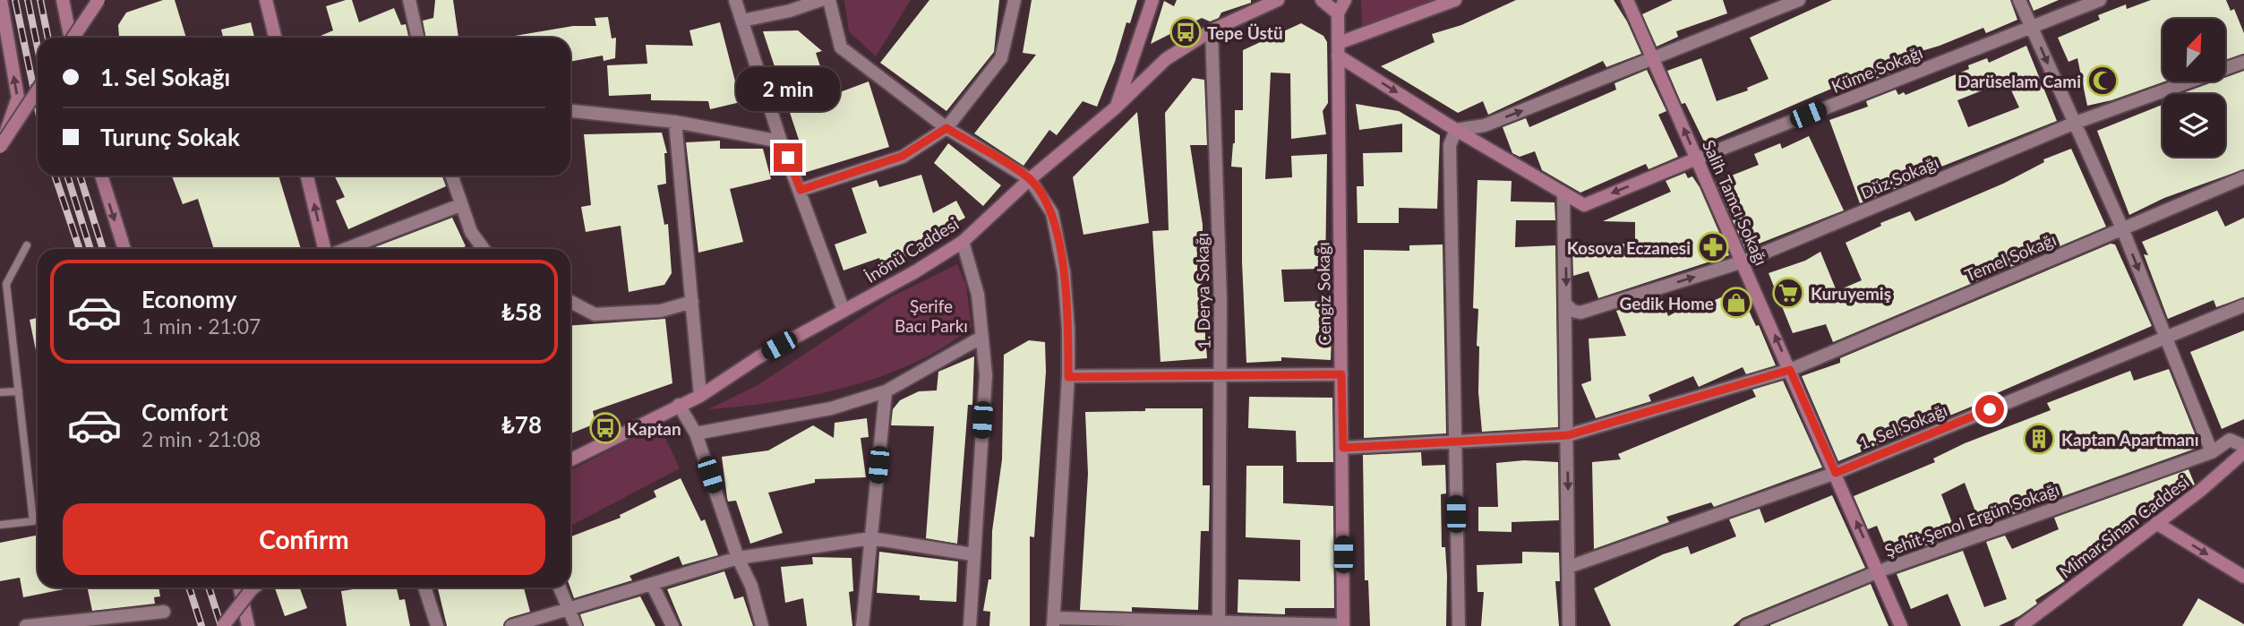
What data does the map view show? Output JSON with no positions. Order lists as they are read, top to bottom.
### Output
{
  "streets": {
    "street": [
      "Küme Sokağı",
      "Düz Sokağı",
      "Salih Tamcı Sokağı",
      "İnönü Caddesi",
      "Temel Sokağı",
      "1. Derya Sokağı",
      "Cengiz Sokağı",
      "1. Sel Sokağı",
      "Şehit Şenol Ergün Sokağı",
      "Mimar Sinan Caddesi"
    ]
  },
  "crossings": [
    ["Küme Sokağı", "Salih Tamcı Sokağı"],
    ["Küme Sokağı", "Cengiz Sokağı"],
    ["Düz Sokağı", "Salih Tamcı Sokağı"],
    ["Salih Tamcı Sokağı", "Temel Sokağı"],
    ["Salih Tamcı Sokağı", "1. Sel Sokağı"],
    ["Salih Tamcı Sokağı", "Şehit Şenol Ergün Sokağı"],
    ["İnönü Caddesi", "1. Derya Sokağı"],
    ["Temel Sokağı", "Cengiz Sokağı"]
  ],
  "one_way": ["Salih Tamcı Sokağı"],
  "parks": ["Şerife Bacı Parkı"],
  "places": {
    "bus stop": ["Tepe Üstü", "Kaptan"],
    "mosque": ["Darüselam Cami"],
    "pharmacy": ["Kosova Eczanesi"],
    "supermarket": ["Kuruyemiş"],
    "shop": ["Gedik Home"],
    "building": ["Kaptan Apartmanı"]
  },
  "north": "top right",
  "page": {
    "banner": ["1. Sel Sokağı", "Turunç Sokak"],
    "bubble": "2 min",
    "list": [
      {
        "name": "Economy",
        "note": "1 min · 21:07",
        "value": "₺58"
      },
      {
        "name": "Comfort",
        "note": "2 min · 21:08",
        "value": "₺78"
      }
    ],
    "buttons": "Confirm"
  }
}
